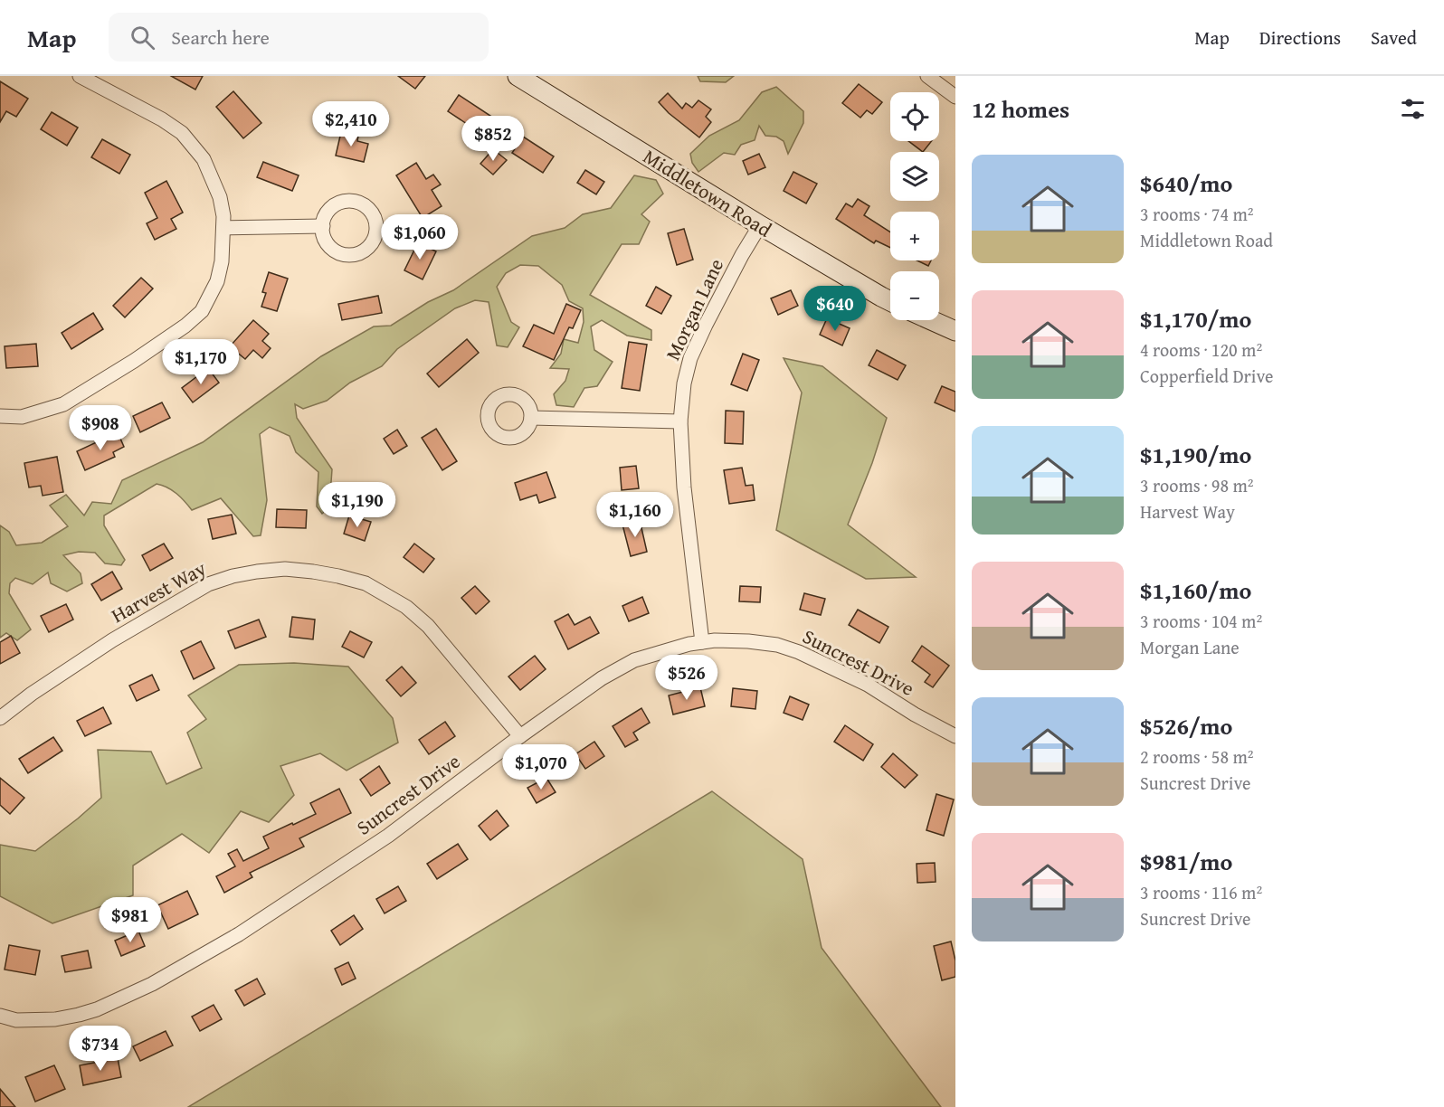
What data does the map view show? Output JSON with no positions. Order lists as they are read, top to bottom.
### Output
{
  "streets": {
    "street": [
      "Middletown Road",
      "Morgan Lane",
      "Harvest Way",
      "Suncrest Drive"
    ]
  },
  "crossings": [
    ["Middletown Road", "Morgan Lane"],
    ["Morgan Lane", "Suncrest Drive"],
    ["Harvest Way", "Suncrest Drive"]
  ],
  "page": {
    "header": "Map",
    "search": "Search here",
    "nav": ["Map", "Directions", "Saved"],
    "heading": "12 homes",
    "map_buttons": ["+", "−"],
    "price": [
      "$2,410",
      "$852",
      "$1,060",
      "$640",
      "$1,170",
      "$908",
      "$1,190",
      "$1,160",
      "$526",
      "$1,070",
      "$981",
      "$734"
    ],
    "list": [
      {
        "name": "$640/mo",
        "note": "3 rooms · 74 m² · Middletown Road"
      },
      {
        "name": "$1,170/mo",
        "note": "4 rooms · 120 m² · Copperfield Drive"
      },
      {
        "name": "$1,190/mo",
        "note": "3 rooms · 98 m² · Harvest Way"
      },
      {
        "name": "$1,160/mo",
        "note": "3 rooms · 104 m² · Morgan Lane"
      },
      {
        "name": "$526/mo",
        "note": "2 rooms · 58 m² · Suncrest Drive"
      },
      {
        "name": "$981/mo",
        "note": "3 rooms · 116 m² · Suncrest Drive"
      }
    ]
  }
}
